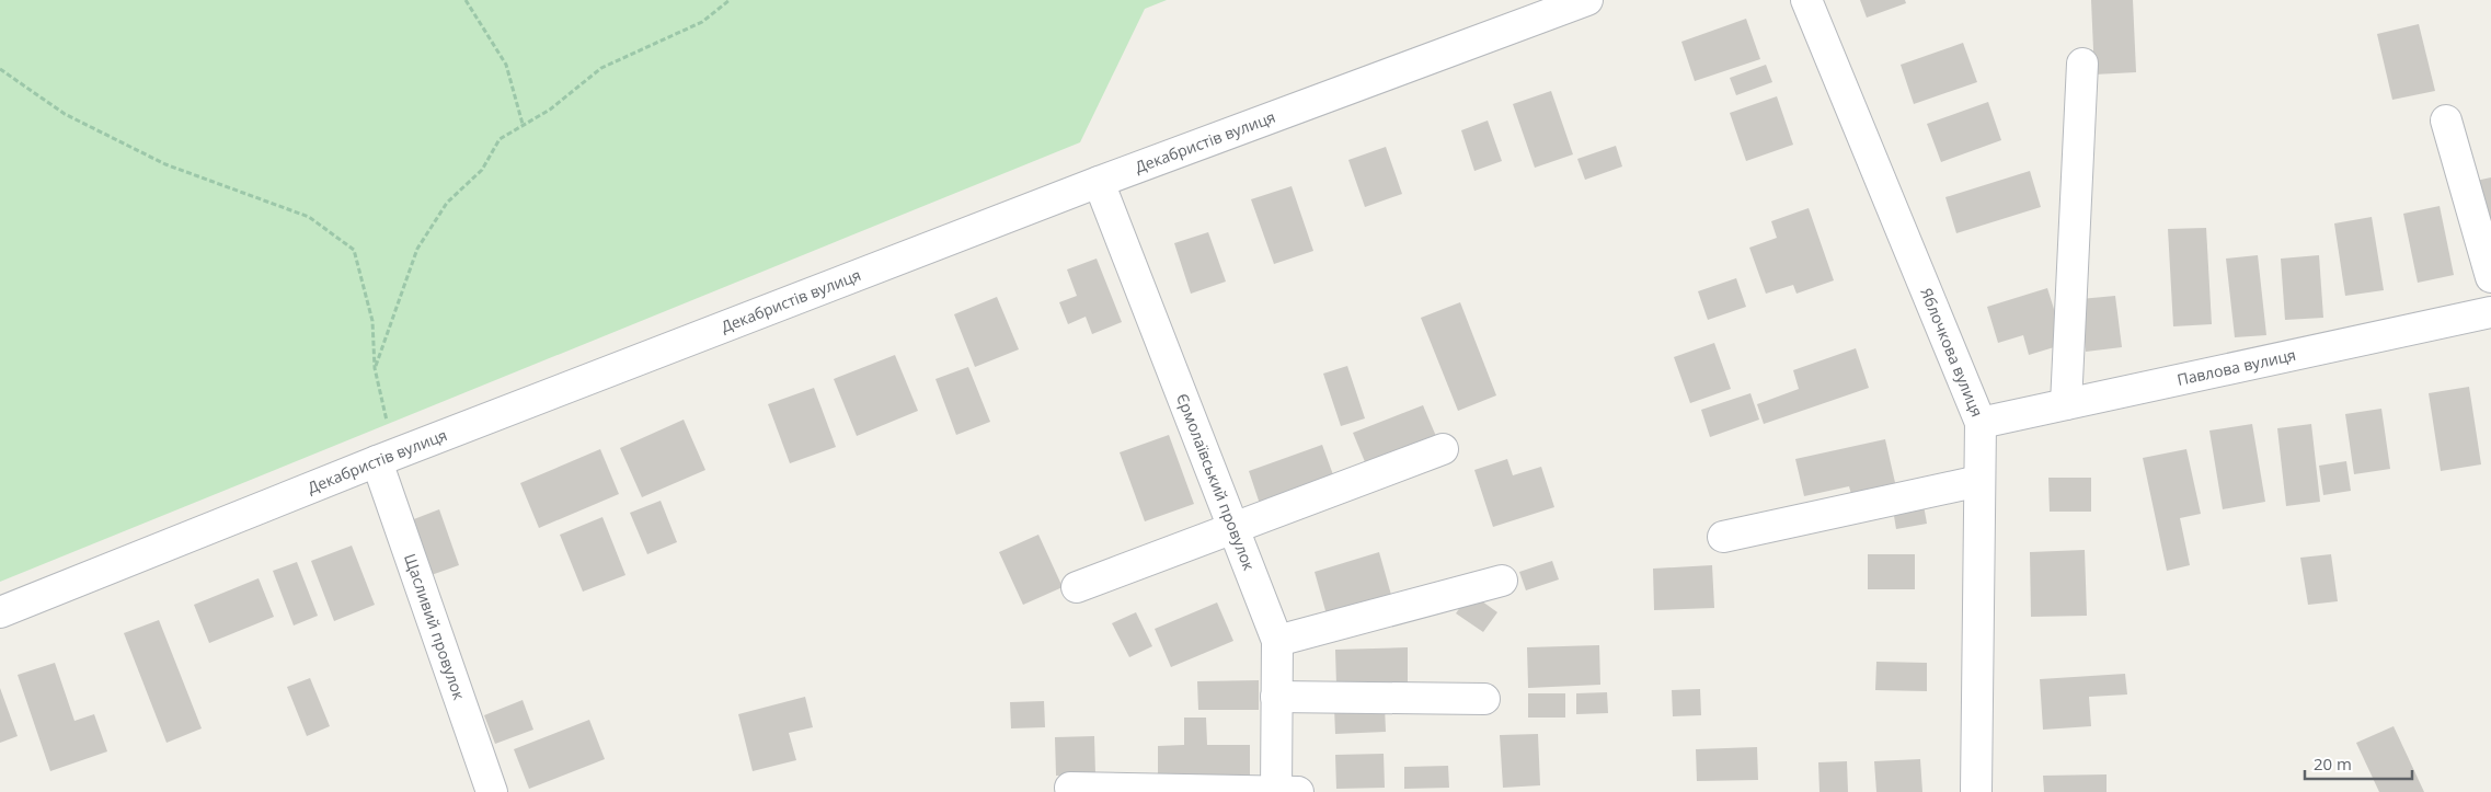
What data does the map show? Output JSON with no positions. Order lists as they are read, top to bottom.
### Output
{
  "streets": {
    "street": [
      "Декабристів вулиця",
      "Яблочкова вулиця",
      "Павлова вулиця",
      "Єрмолаївський провулок",
      "Щасливий провулок"
    ]
  },
  "crossings": [
    ["Декабристів вулиця", "Єрмолаївський провулок"],
    ["Декабристів вулиця", "Щасливий провулок"],
    ["Яблочкова вулиця", "Павлова вулиця"]
  ],
  "scale_bar": "20 m"
}
